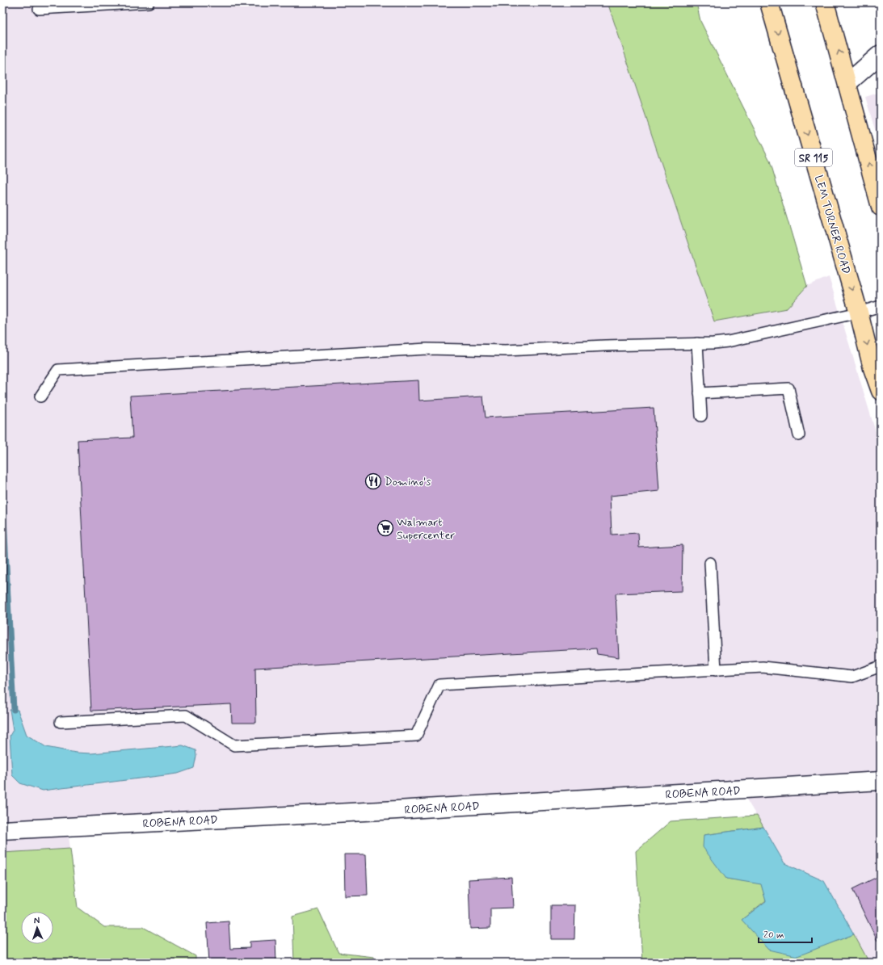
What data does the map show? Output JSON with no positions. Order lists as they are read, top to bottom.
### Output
{
  "streets": {
    "main road": ["SR 115", "LEM TURNER ROAD"],
    "street": ["ROBENA ROAD"]
  },
  "places": {
    "restaurant": ["Domino's"],
    "supermarket": ["Walmart Supercenter"]
  },
  "scale_bar": "20 m",
  "north": "top"
}
